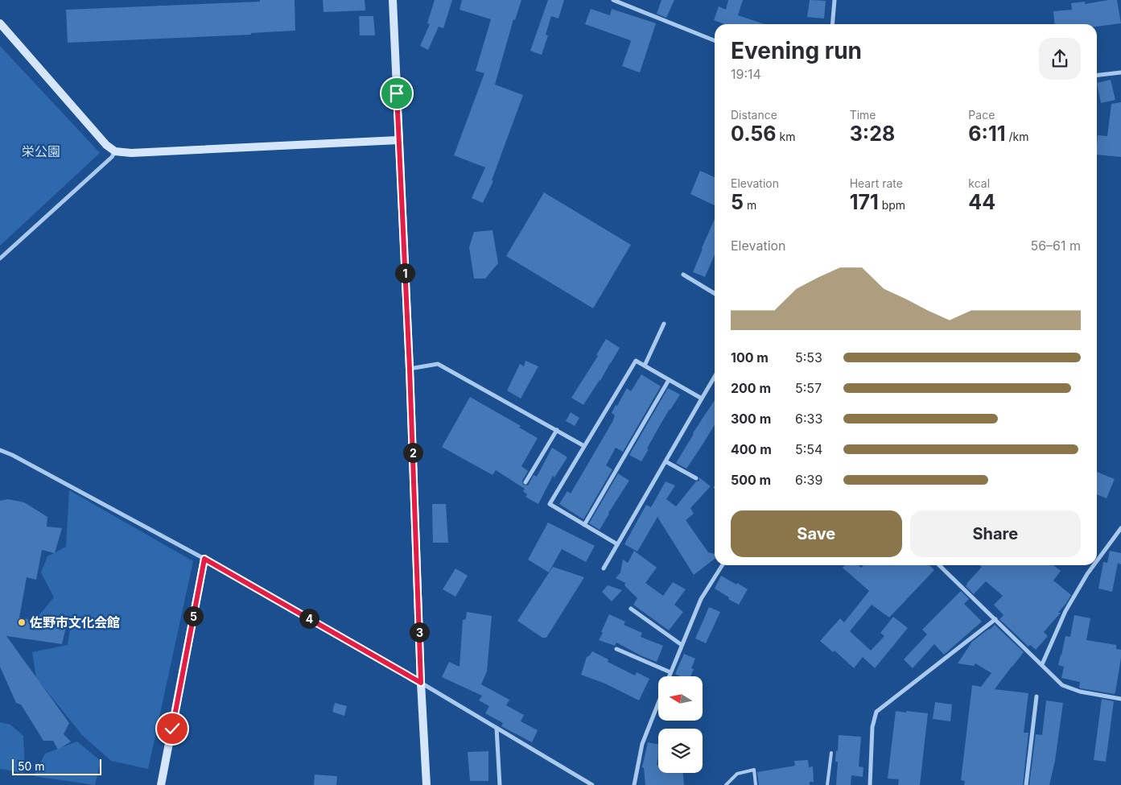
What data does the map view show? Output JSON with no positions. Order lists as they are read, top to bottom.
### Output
{
  "parks": ["栄公園"],
  "places": ["佐野市文化会館"],
  "scale_bar": "50 m",
  "north": "left",
  "page": {
    "heading": ["Evening run", "19:14"],
    "stats": [
      ["Distance", "0.56 km"],
      ["Time", "3:28"],
      ["Pace", "6:11 /km"],
      ["Elevation", "5 m"],
      ["Heart rate", "171 bpm"],
      ["kcal", "44"]
    ],
    "chart": ["Elevation", "56–61 m"],
    "pins": [
      "1",
      "2",
      "5",
      "4",
      "3"
    ],
    "list": [
      {
        "name": "100 m",
        "note": "5:53"
      },
      {
        "name": "200 m",
        "note": "5:57"
      },
      {
        "name": "300 m",
        "note": "6:33"
      },
      {
        "name": "400 m",
        "note": "5:54"
      },
      {
        "name": "500 m",
        "note": "6:39"
      }
    ],
    "buttons": ["Save", "Share"],
    "scale": "50 m"
  }
}
